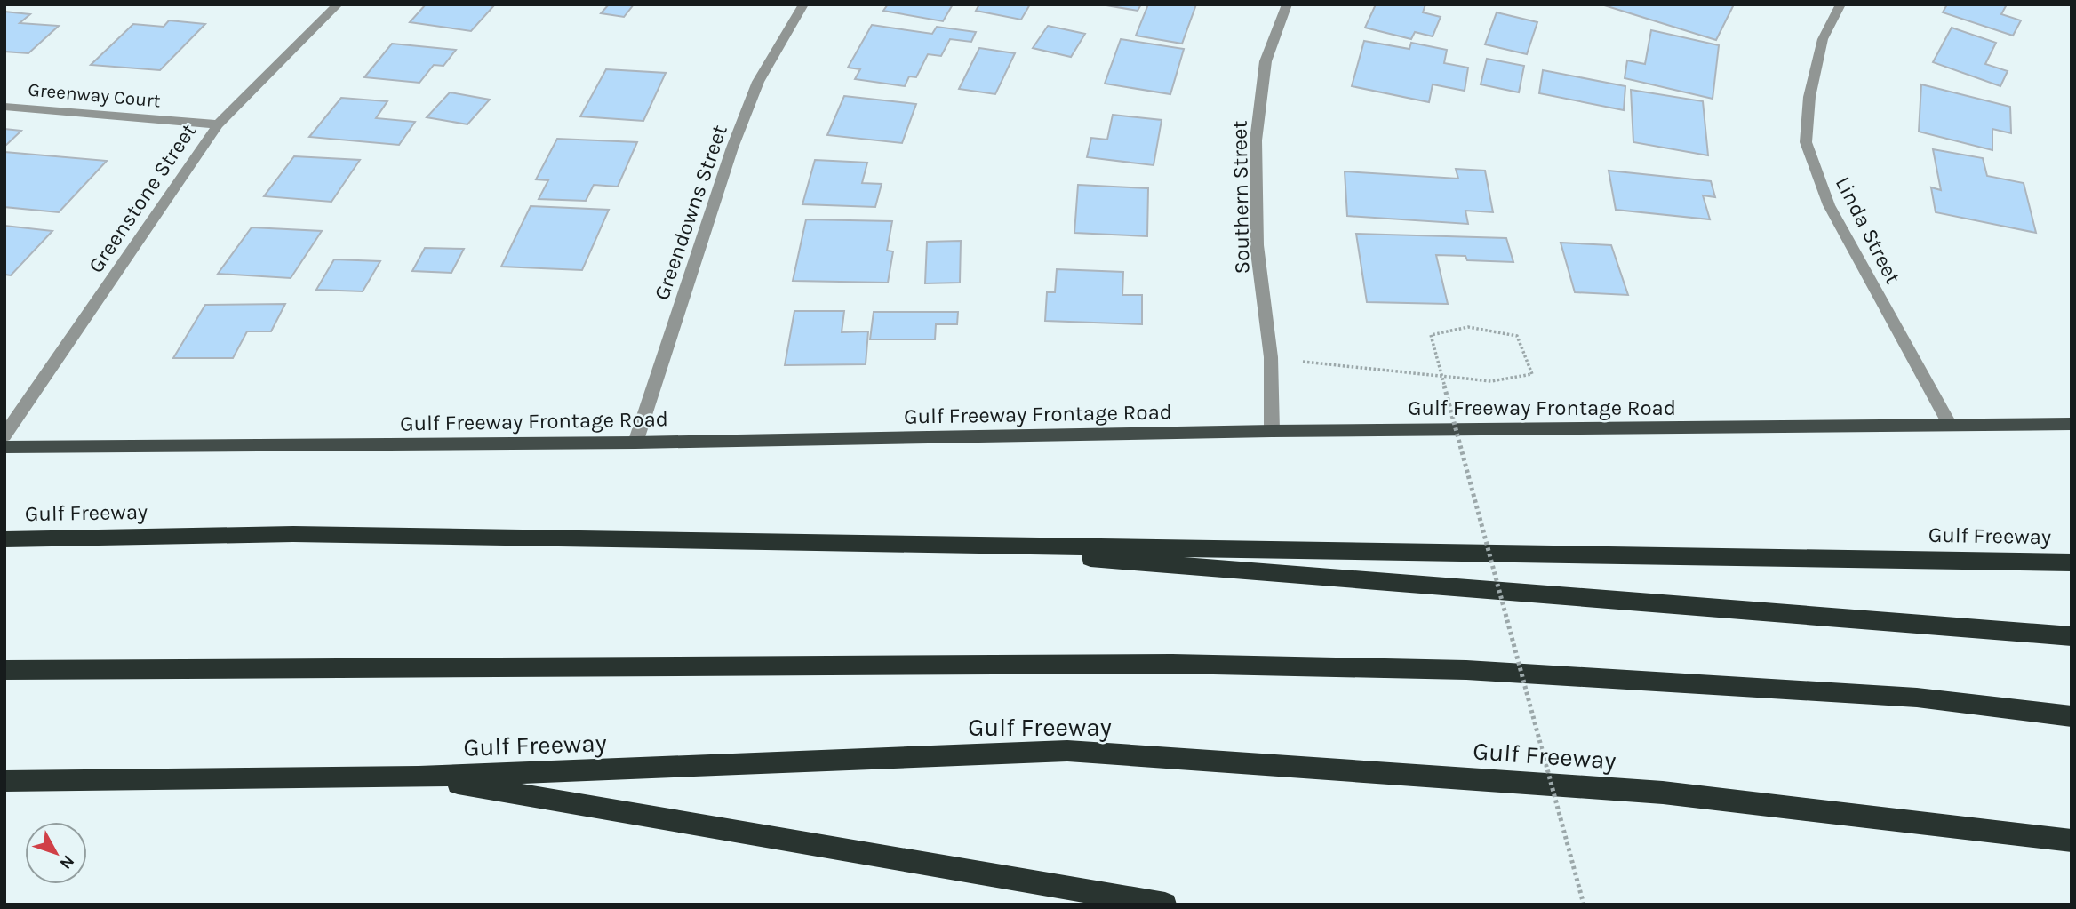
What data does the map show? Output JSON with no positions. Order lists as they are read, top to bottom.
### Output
{
  "streets": {
    "highway": ["Gulf Freeway"],
    "main road": ["Gulf Freeway Frontage Road"],
    "street": [
      "Greenway Court",
      "Southern Street",
      "Greenstone Street",
      "Greendowns Street",
      "Linda Street"
    ]
  },
  "crossings": [
    ["Greenway Court", "Greenstone Street"],
    ["Southern Street", "Gulf Freeway Frontage Road"],
    ["Greendowns Street", "Gulf Freeway Frontage Road"],
    ["Linda Street", "Gulf Freeway Frontage Road"]
  ],
  "north": "bottom right"
}
